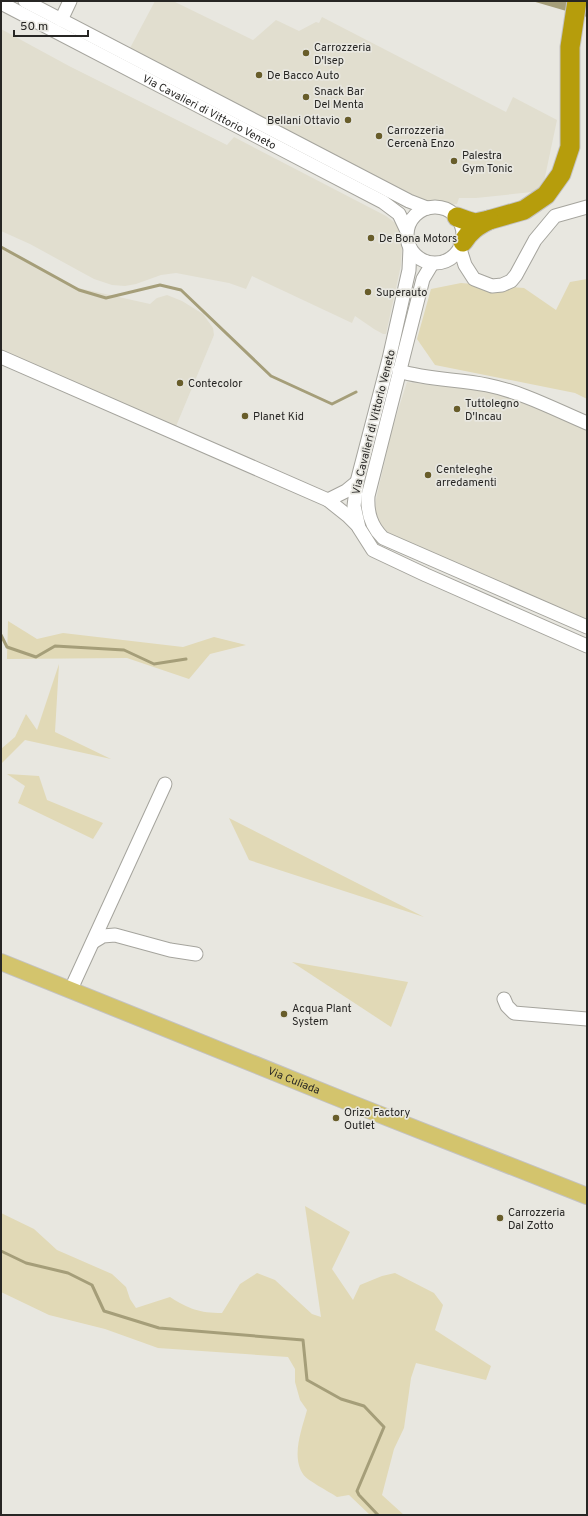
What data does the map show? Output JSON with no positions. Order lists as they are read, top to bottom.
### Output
{
  "streets": {
    "main road": ["Via Culiada"],
    "street": ["Via Cavalieri di Vittorio Veneto"]
  },
  "places": [
    "Carrozzeria D'Isep",
    "De Bacco Auto",
    "Snack Bar Del Menta",
    "Bellani Ottavio",
    "Carrozzeria Cercenà Enzo",
    "Palestra Gym Tonic",
    "De Bona Motors",
    "Superauto",
    "Contecolor",
    "Tuttolegno D'Incau",
    "Planet Kid",
    "Centeleghe arredamenti",
    "Acqua Plant System",
    "Orizo Factory Outlet",
    "Carrozzeria Dal Zotto"
  ],
  "scale_bar": "50 m"
}
